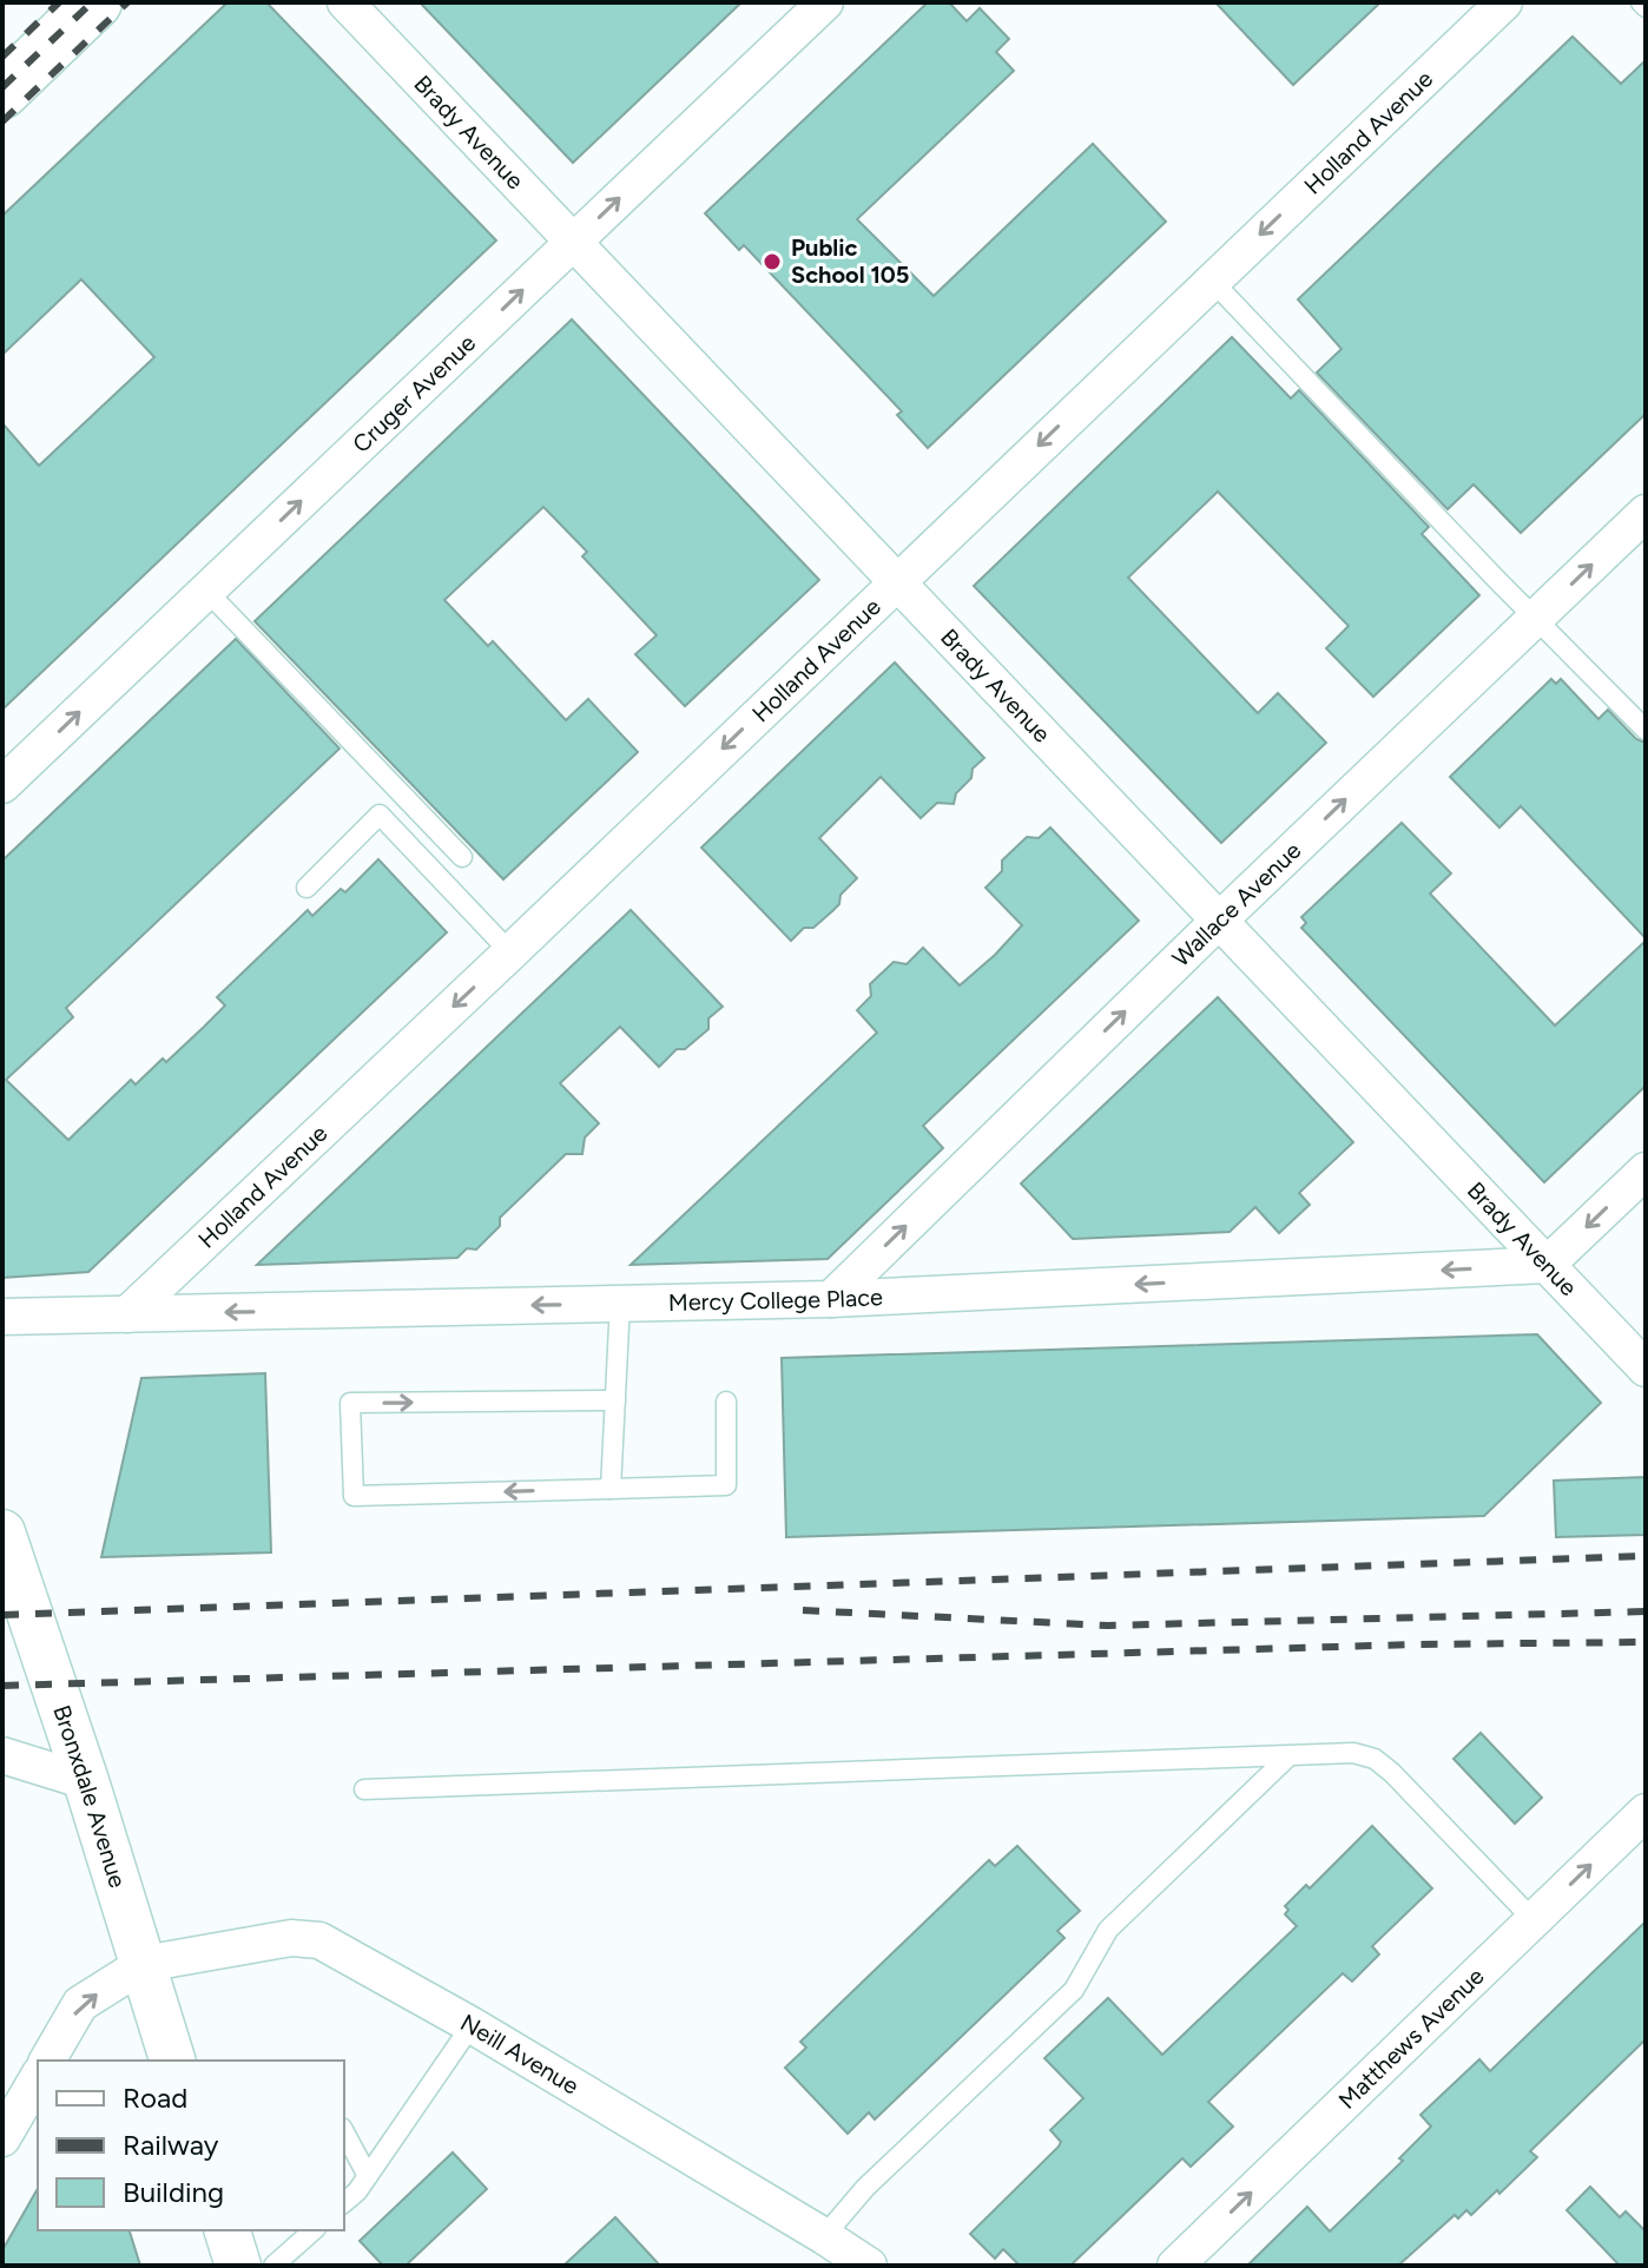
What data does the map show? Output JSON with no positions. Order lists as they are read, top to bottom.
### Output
{
  "streets": {
    "street": [
      "Holland Avenue",
      "Brady Avenue",
      "Cruger Avenue",
      "Wallace Avenue",
      "Mercy College Place",
      "Bronxdale Avenue",
      "Matthews Avenue",
      "Neill Avenue"
    ]
  },
  "crossings": [
    ["Holland Avenue", "Brady Avenue"],
    ["Holland Avenue", "Mercy College Place"],
    ["Brady Avenue", "Cruger Avenue"],
    ["Brady Avenue", "Wallace Avenue"],
    ["Brady Avenue", "Mercy College Place"],
    ["Wallace Avenue", "Mercy College Place"],
    ["Bronxdale Avenue", "Neill Avenue"]
  ],
  "one_way": [
    "Holland Avenue",
    "Cruger Avenue",
    "Wallace Avenue",
    "Mercy College Place",
    "Matthews Avenue"
  ],
  "places": ["Public School 105"],
  "legend": ["Road", "Railway", "Building"]
}
